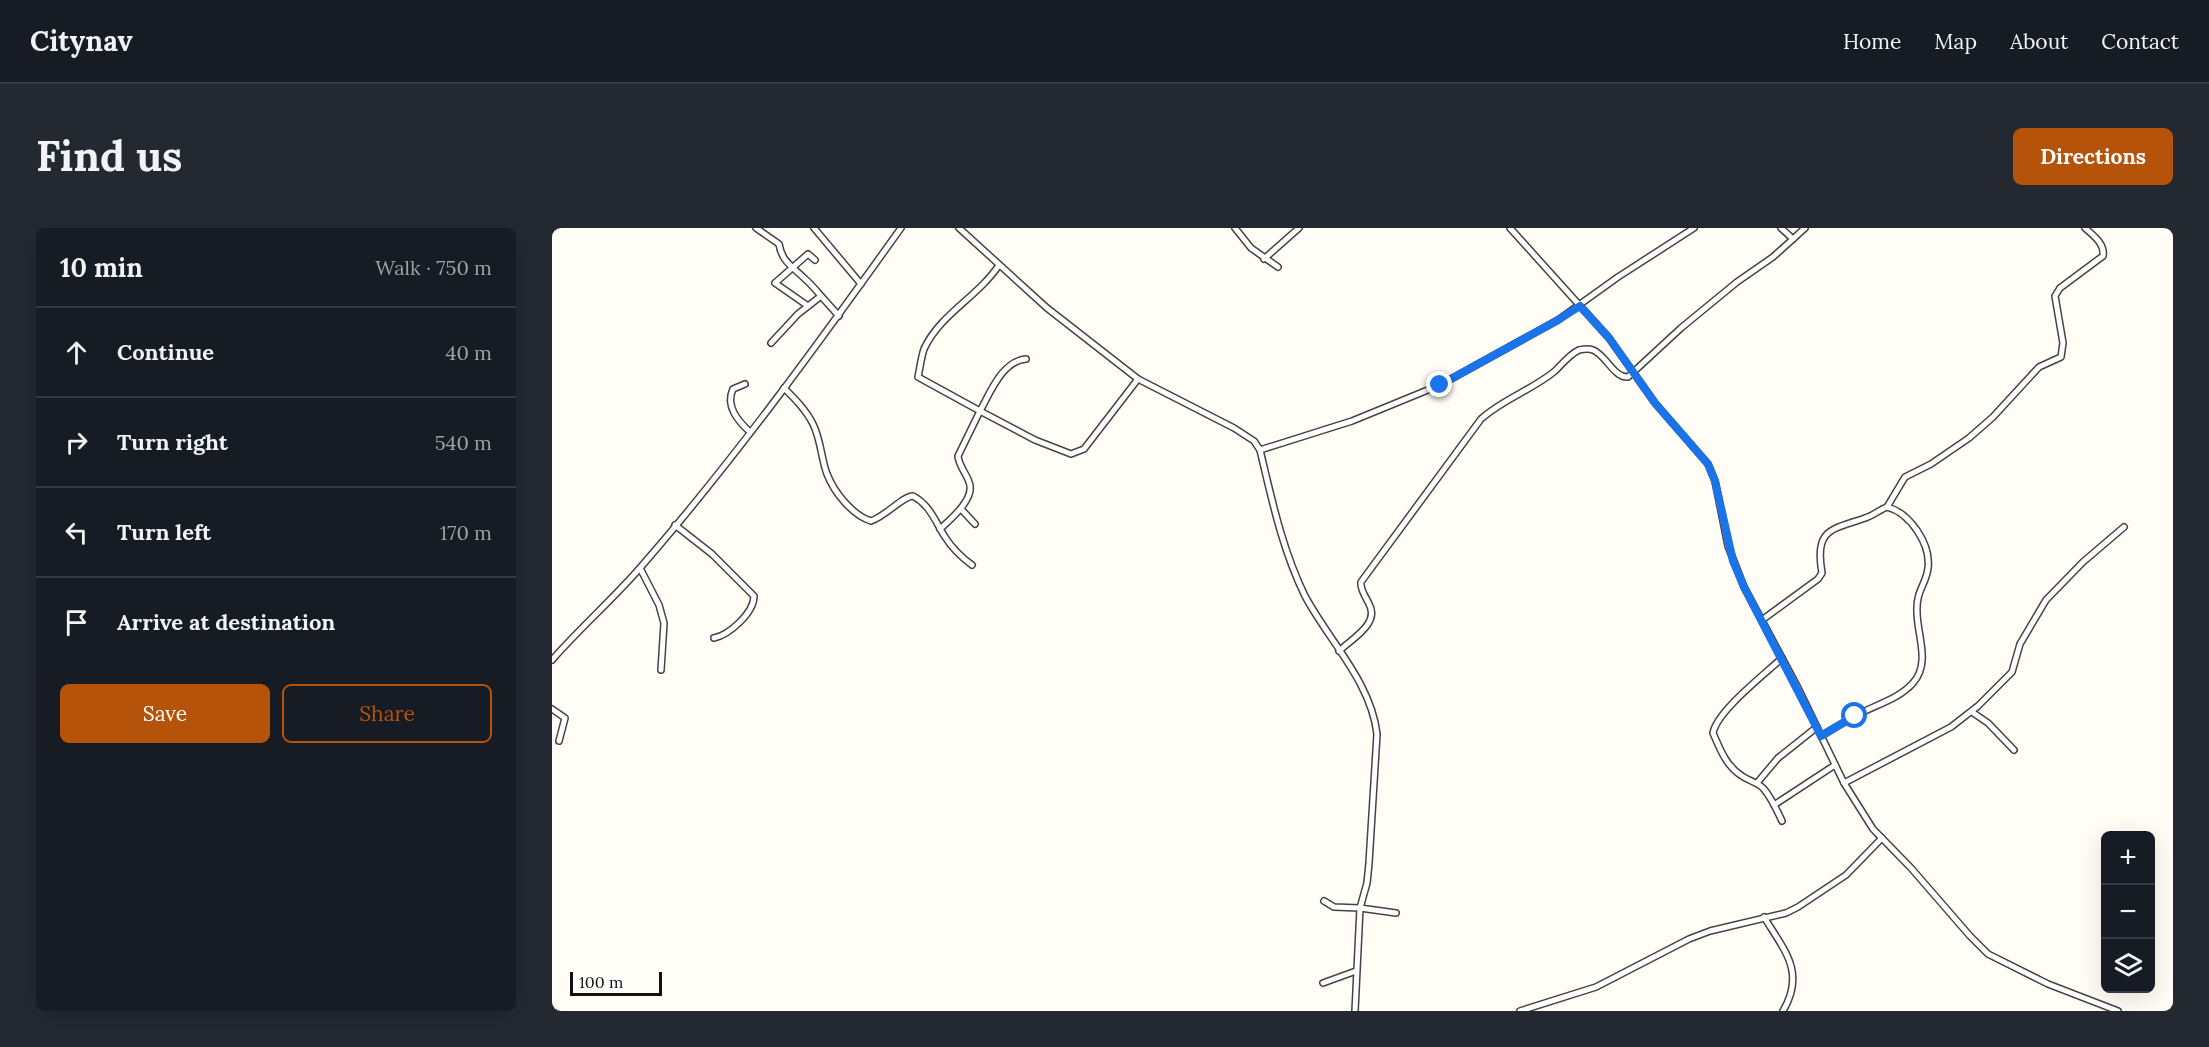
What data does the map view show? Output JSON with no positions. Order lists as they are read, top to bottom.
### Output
{
  "scale_bar": "100 m",
  "page": {
    "header": "Citynav",
    "nav": [
      "Home",
      "Map",
      "About",
      "Contact"
    ],
    "buttons": [
      "Directions",
      ["Save", "Share"]
    ],
    "title": "Find us",
    "heading": ["10 min", "Walk · 750 m"],
    "list": [
      ["Continue", "40 m"],
      ["Turn right", "540 m"],
      ["Turn left", "170 m"],
      "Arrive at destination"
    ],
    "map_buttons": ["+", "−"],
    "scale": "100 m"
  }
}
